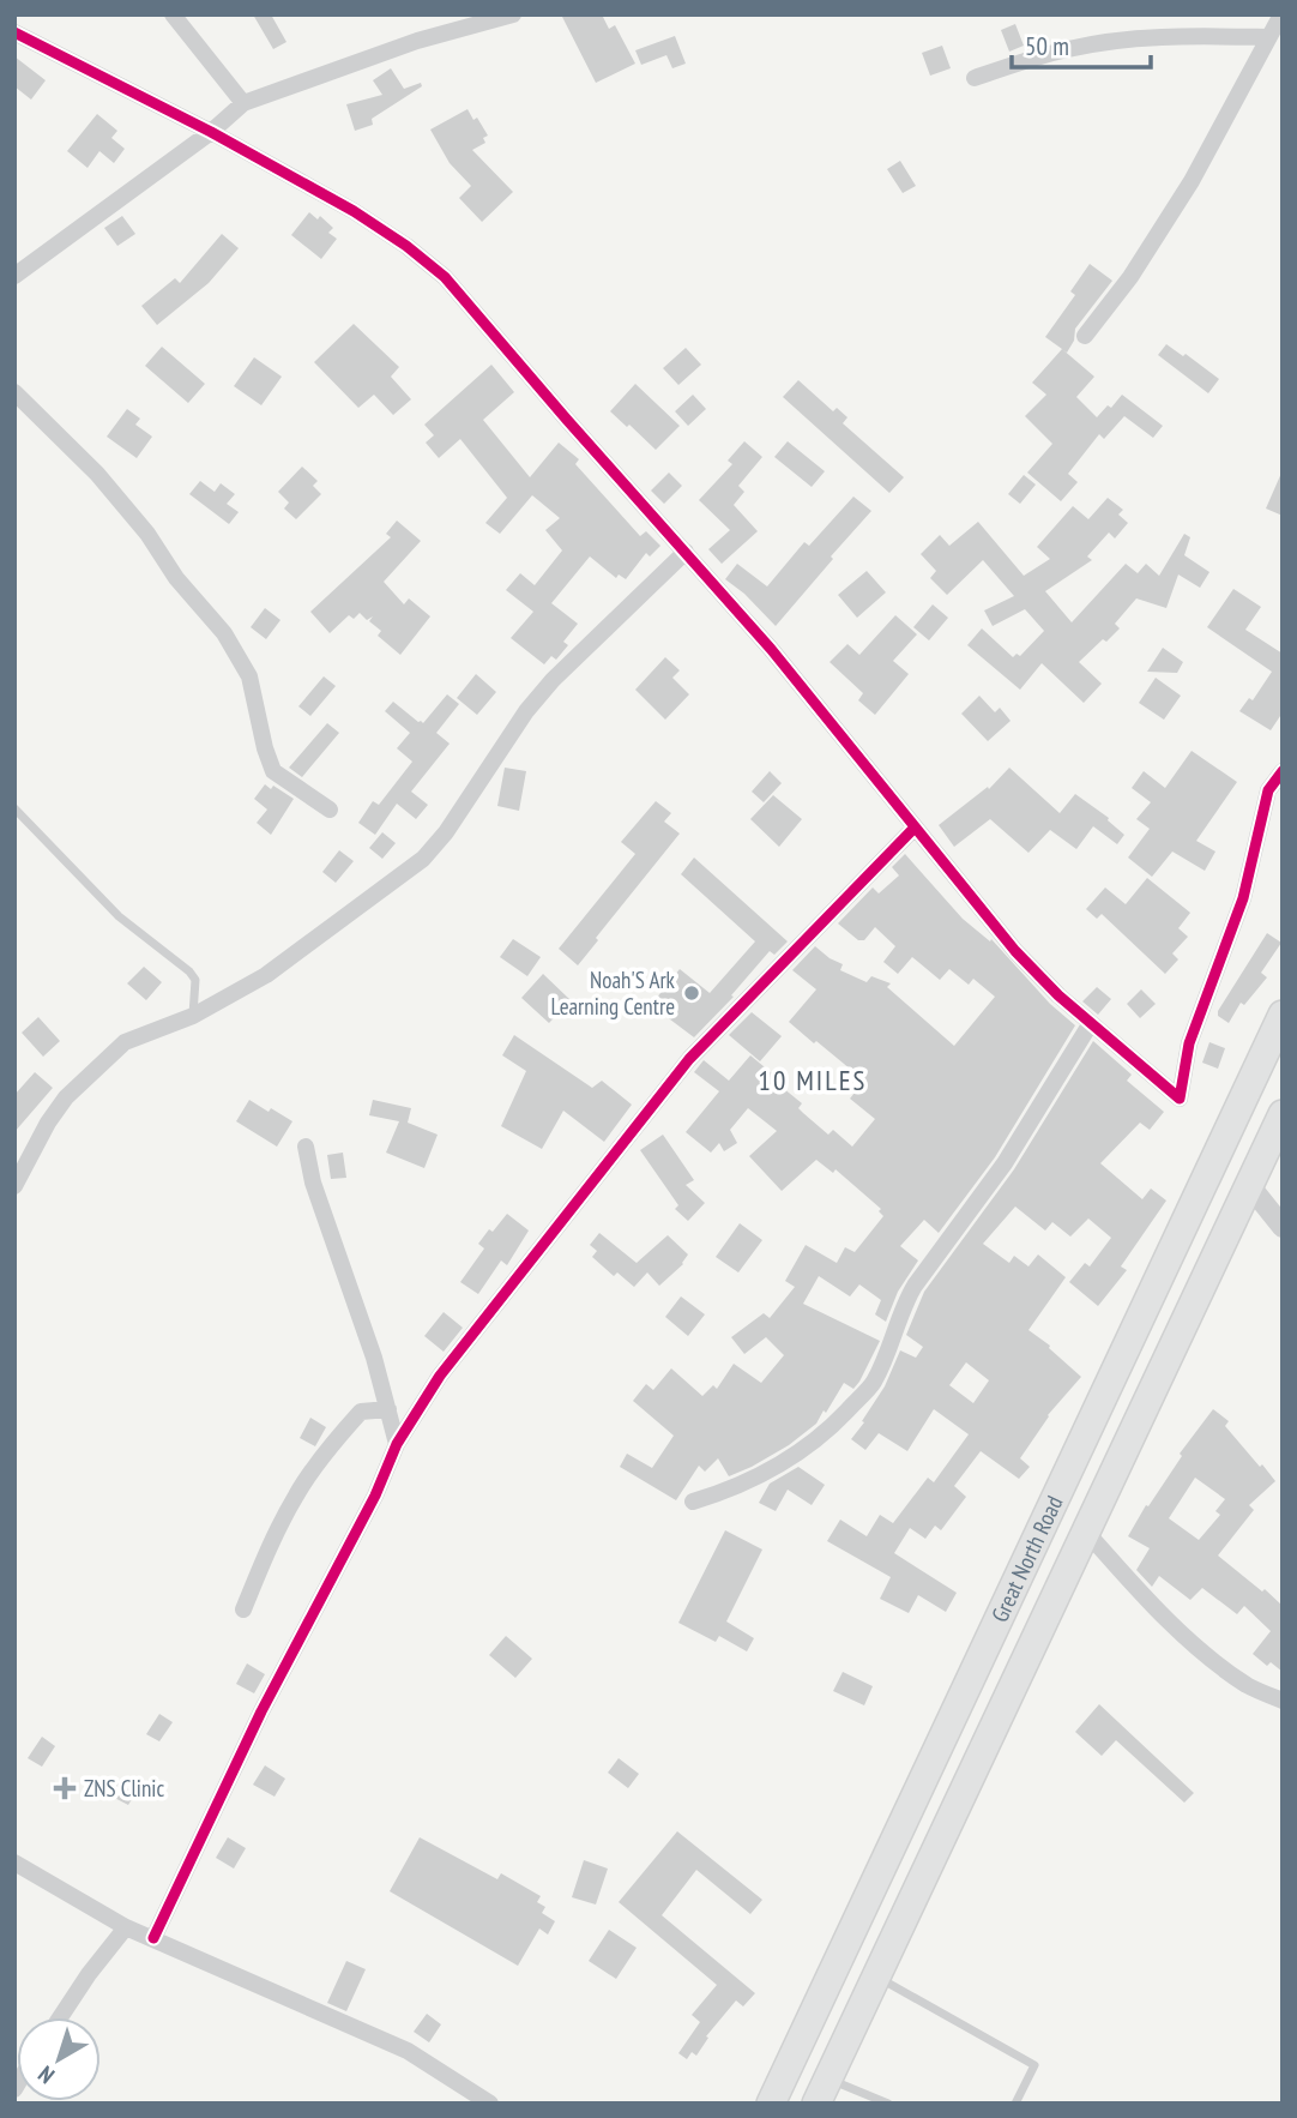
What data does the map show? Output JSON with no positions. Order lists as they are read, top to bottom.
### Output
{
  "streets": {
    "highway": ["Great North Road"]
  },
  "districts": ["10 MILES"],
  "places": {
    "other": ["Noah'S Ark Learning Centre"],
    "health": ["ZNS Clinic"]
  },
  "scale_bar": "50 m",
  "north": "bottom left"
}
